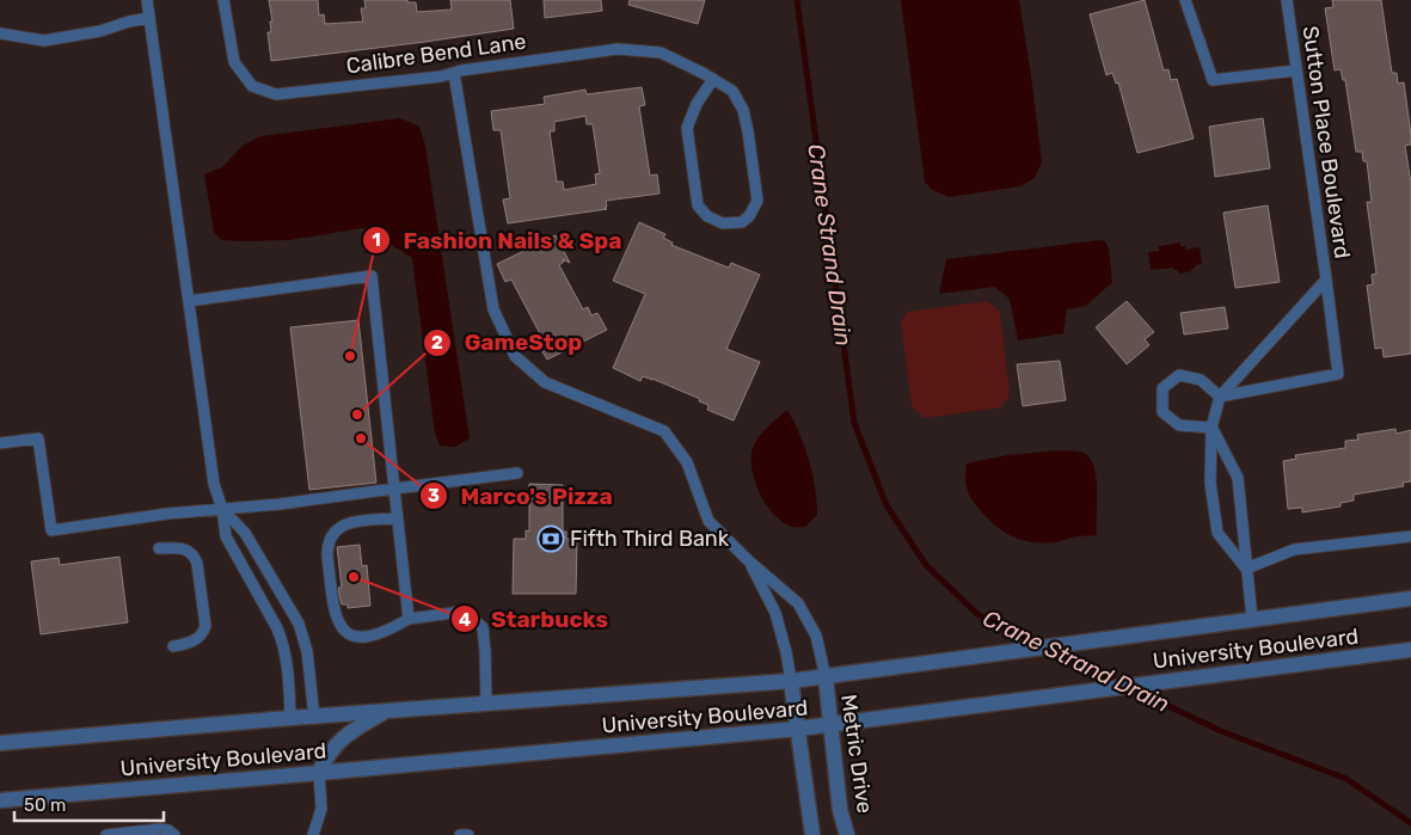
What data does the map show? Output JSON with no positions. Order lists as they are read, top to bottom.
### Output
{
  "streets": {
    "street": ["University Boulevard", "Metric Drive"],
    "lane": ["Calibre Bend Lane", "Sutton Place Boulevard"]
  },
  "crossings": [
    ["University Boulevard", "Metric Drive"]
  ],
  "water": ["Crane Strand Drain"],
  "places": {
    "other": [
      "Fashion Nails & Spa",
      "GameStop",
      "Marco's Pizza",
      "Starbucks"
    ],
    "bank": ["Fifth Third Bank"]
  },
  "scale_bar": "50 m"
}
